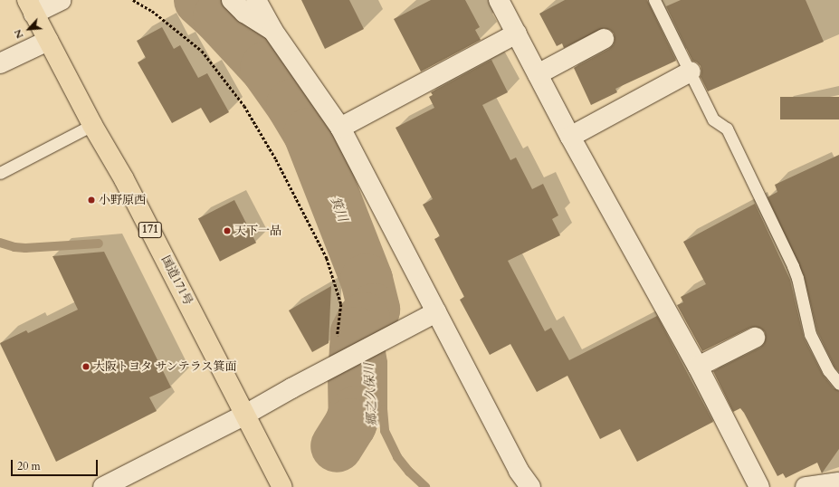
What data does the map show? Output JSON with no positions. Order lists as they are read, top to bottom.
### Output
{
  "streets": {
    "highway": ["171", "国道171号"]
  },
  "water": ["箕川", "郷之久保川"],
  "places": ["小野原西", "天下一品", "大阪トヨタ サンテラス箕面"],
  "scale_bar": "20 m",
  "north": "bottom left"
}
